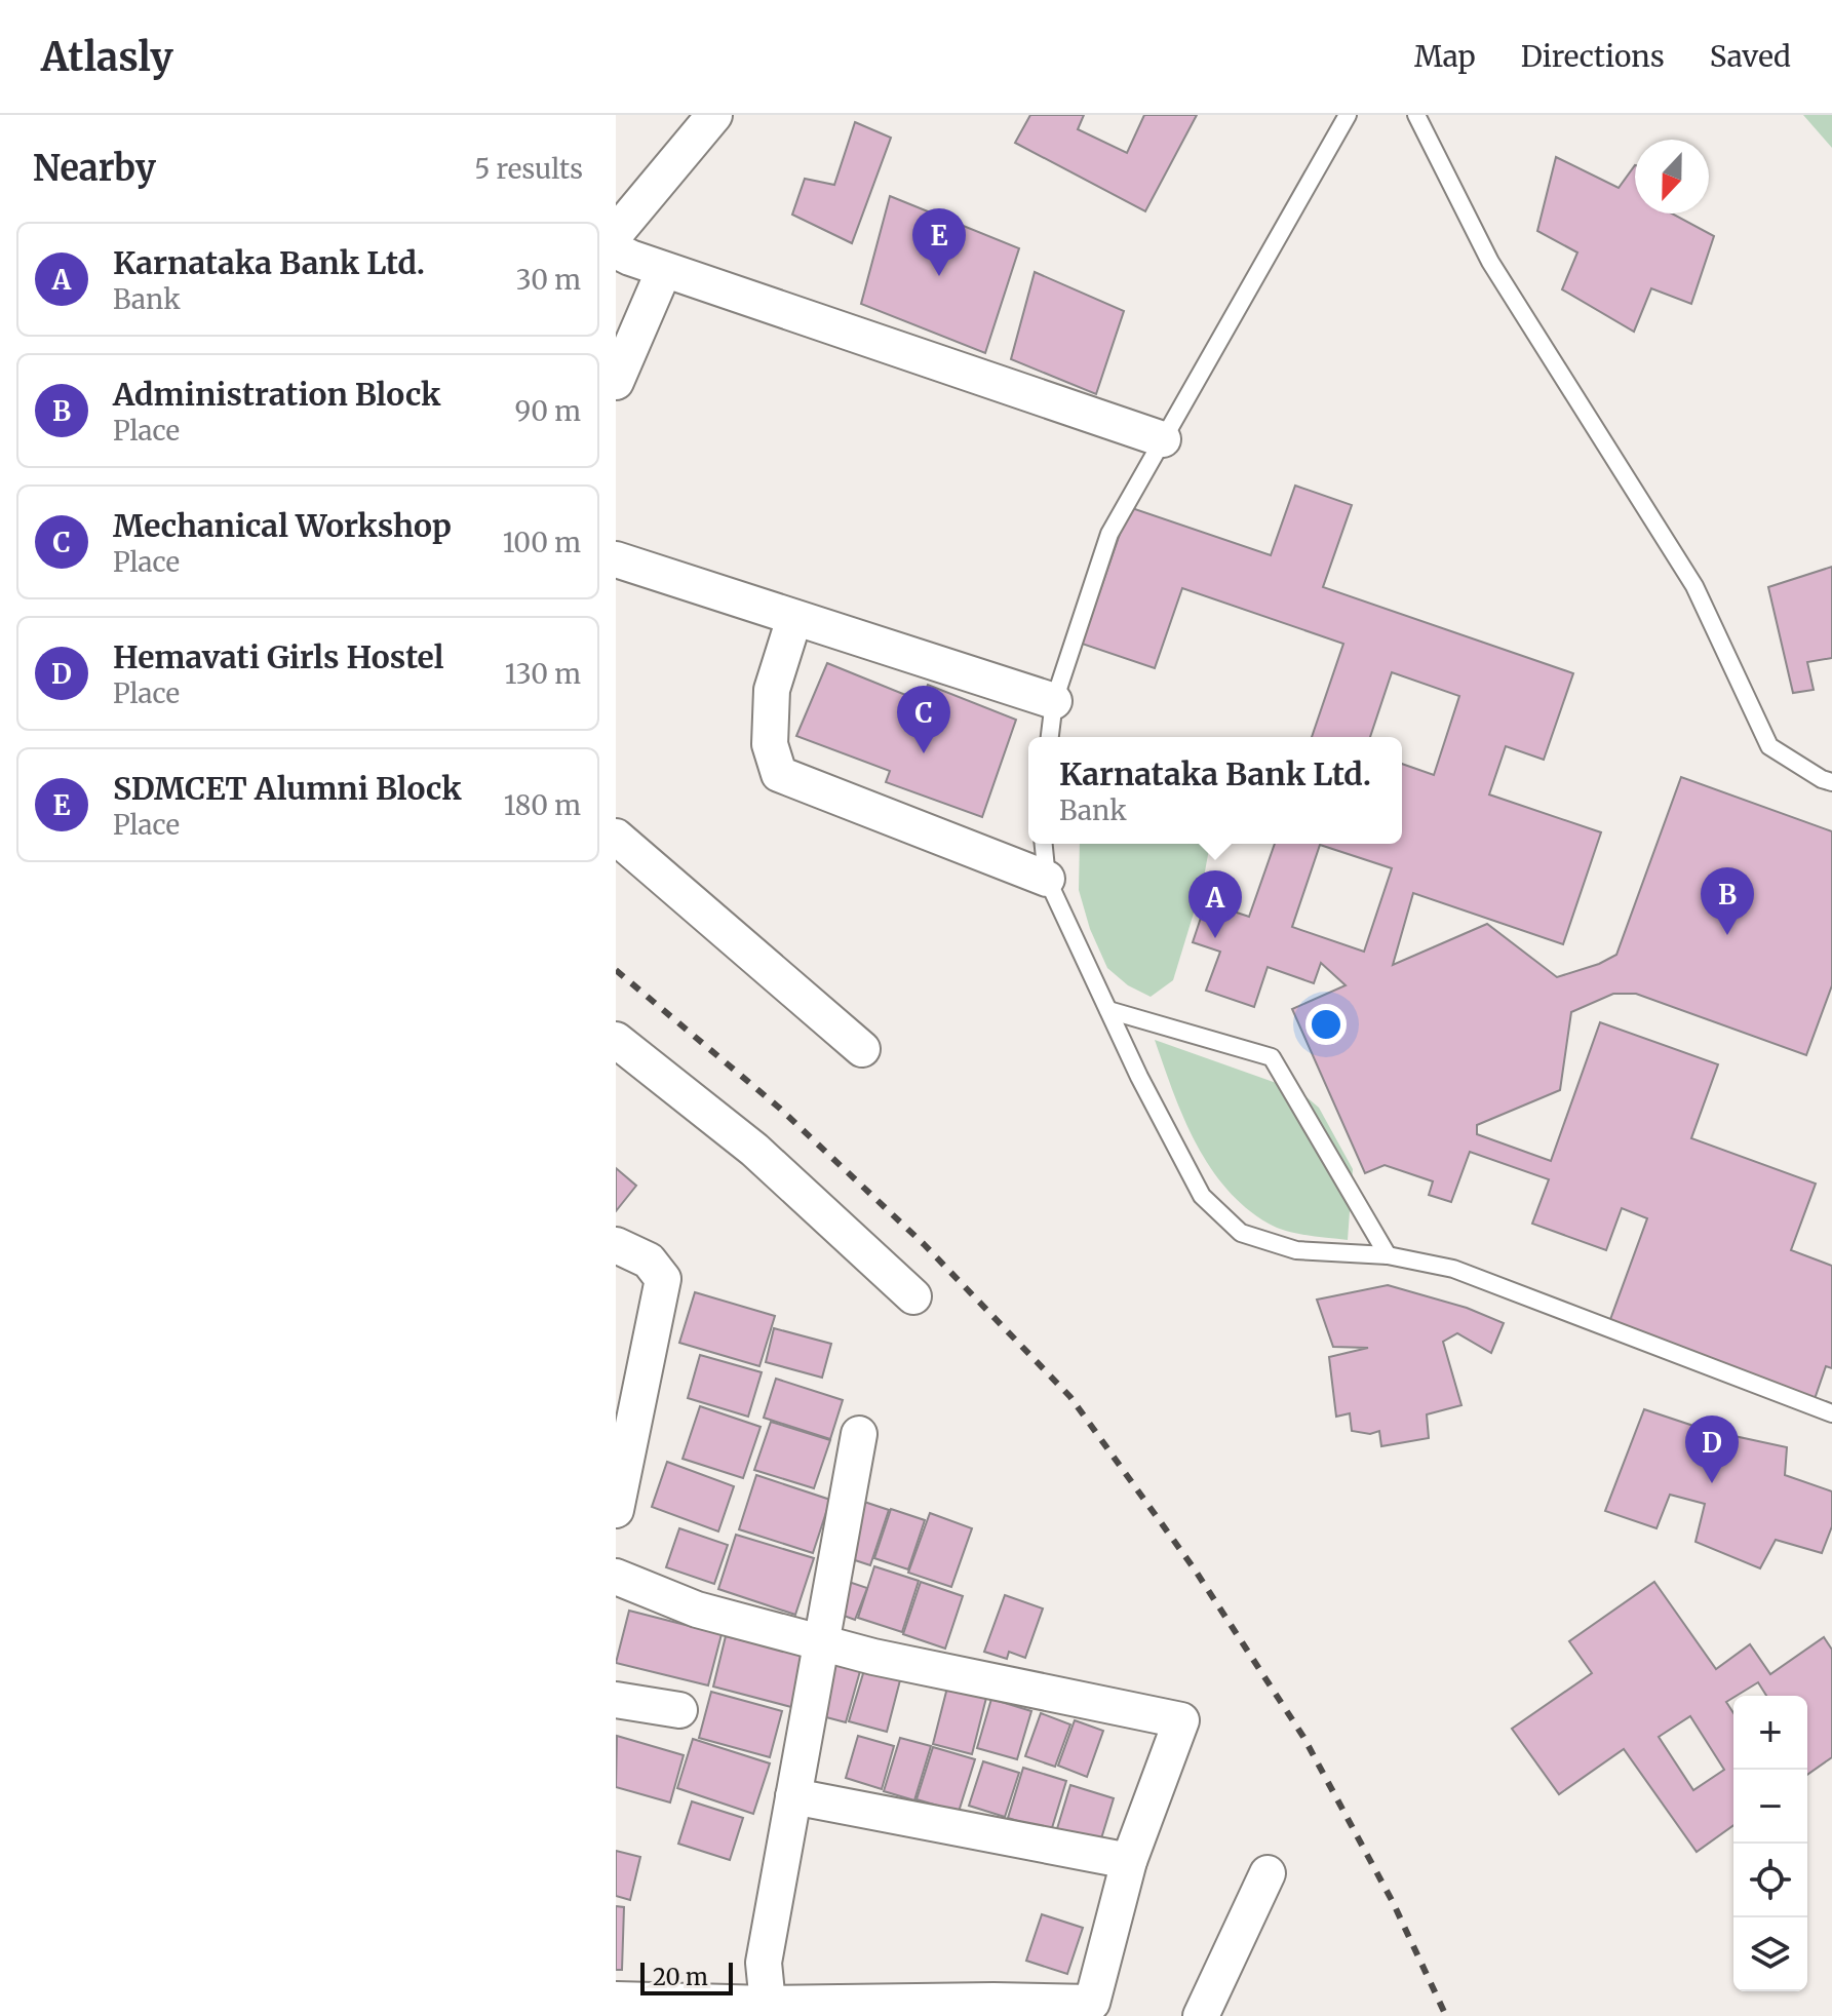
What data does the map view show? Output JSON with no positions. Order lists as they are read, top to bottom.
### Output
{
  "scale_bar": "20 m",
  "north": "bottom",
  "page": {
    "header": "Atlasly",
    "nav": ["Map", "Directions", "Saved"],
    "heading": ["Nearby", "5 results"],
    "pins": [
      "E",
      "C",
      "B",
      "A",
      "D"
    ],
    "list": [
      {
        "mark": "A",
        "name": "Karnataka Bank Ltd.",
        "note": "Bank",
        "value": "30 m"
      },
      {
        "mark": "B",
        "name": "Administration Block",
        "note": "Place",
        "value": "90 m"
      },
      {
        "mark": "C",
        "name": "Mechanical Workshop",
        "note": "Place",
        "value": "100 m"
      },
      {
        "mark": "D",
        "name": "Hemavati Girls Hostel",
        "note": "Place",
        "value": "130 m"
      },
      {
        "mark": "E",
        "name": "SDMCET Alumni Block",
        "note": "Place",
        "value": "180 m"
      }
    ],
    "popup": ["Karnataka Bank Ltd.", "Bank"],
    "map_buttons": ["+", "−"],
    "scale": "20 m"
  }
}
